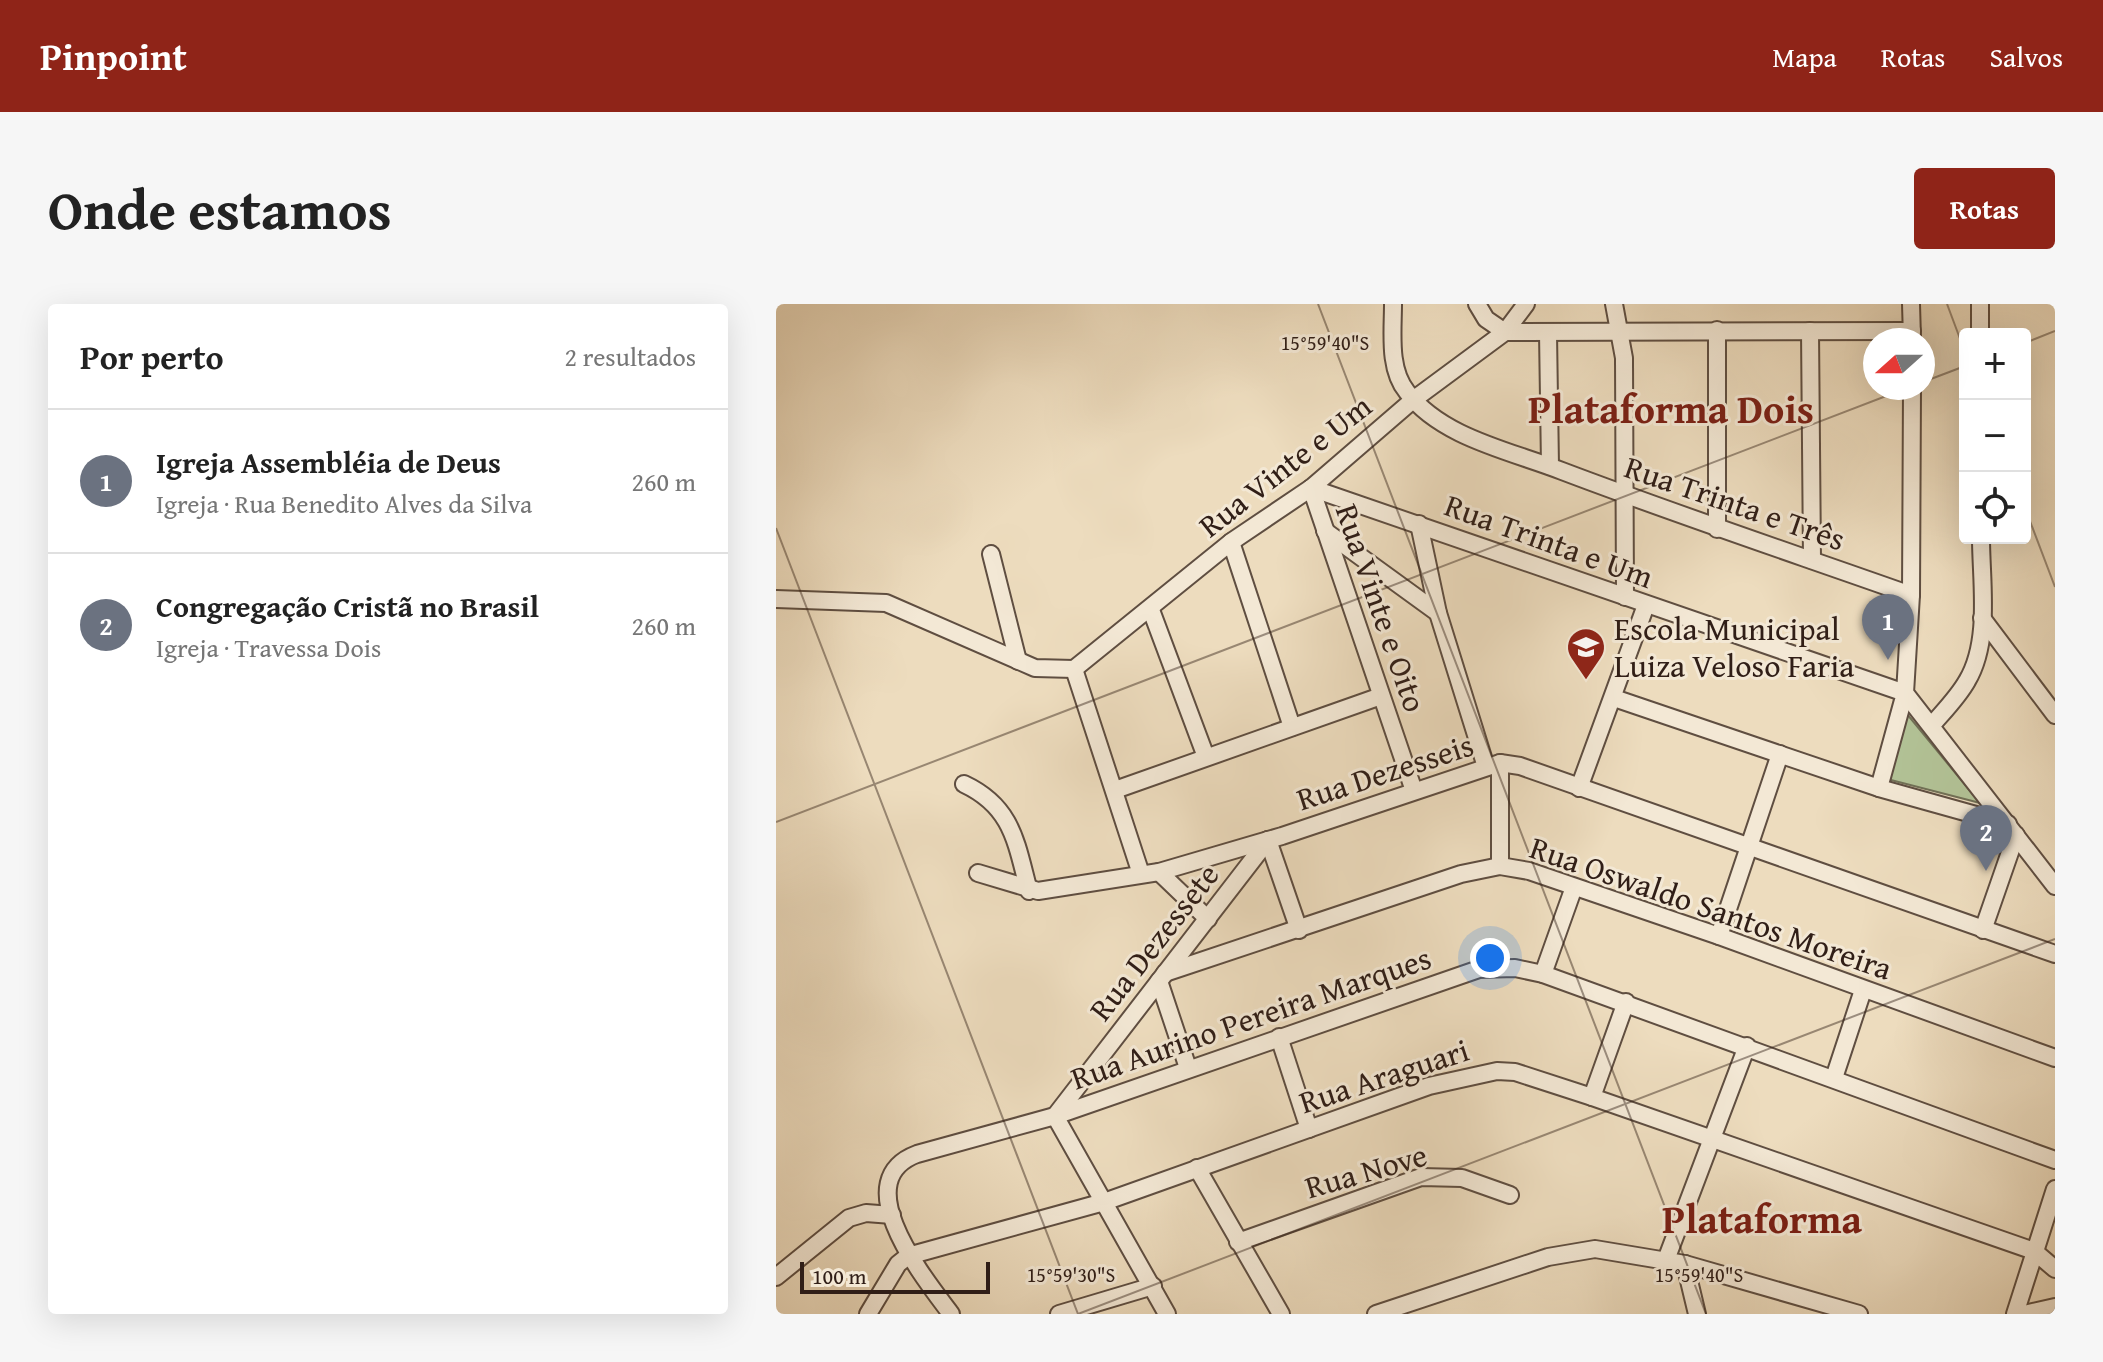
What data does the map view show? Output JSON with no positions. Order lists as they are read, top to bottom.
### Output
{
  "streets": {
    "street": [
      "Rua Vinte e Um",
      "Rua Trinta e Três",
      "Rua Trinta e Um",
      "Rua Vinte e Oito",
      "Rua Dezesseis",
      "Rua Oswaldo Santos Moreira",
      "Rua Dezessete",
      "Rua Aurino Pereira Marques",
      "Rua Araguari",
      "Rua Nove"
    ]
  },
  "crossings": [
    ["Rua Vinte e Um", "Rua Trinta e Três"],
    ["Rua Vinte e Um", "Rua Trinta e Um"],
    ["Rua Vinte e Um", "Rua Vinte e Oito"],
    ["Rua Trinta e Um", "Rua Vinte e Oito"],
    ["Rua Vinte e Oito", "Rua Dezesseis"],
    ["Rua Dezesseis", "Rua Dezessete"],
    ["Rua Oswaldo Santos Moreira", "Rua Dezessete"],
    ["Rua Dezessete", "Rua Aurino Pereira Marques"]
  ],
  "districts": ["Plataforma Dois", "Plataforma"],
  "places": {
    "school or university": ["Escola Municipal Luiza Veloso Faria"]
  },
  "scale_bar": "100 m",
  "north": "left",
  "page": {
    "header": "Pinpoint",
    "nav": ["Mapa", "Rotas", "Salvos"],
    "title": "Onde estamos",
    "buttons": "Rotas",
    "heading": ["Por perto", "2 resultados"],
    "map_buttons": ["+", "−"],
    "list": [
      {
        "mark": "1",
        "name": "Igreja Assembléia de Deus",
        "note": "Igreja · Rua Benedito Alves da Silva",
        "value": "260 m"
      },
      {
        "mark": "2",
        "name": "Congregação Cristã no Brasil",
        "note": "Igreja · Travessa Dois",
        "value": "260 m"
      }
    ],
    "pins": ["1", "2"],
    "scale": "100 m"
  },
  "coordinates": ["15°59'40\"S", "15°59'30\"S"]
}
